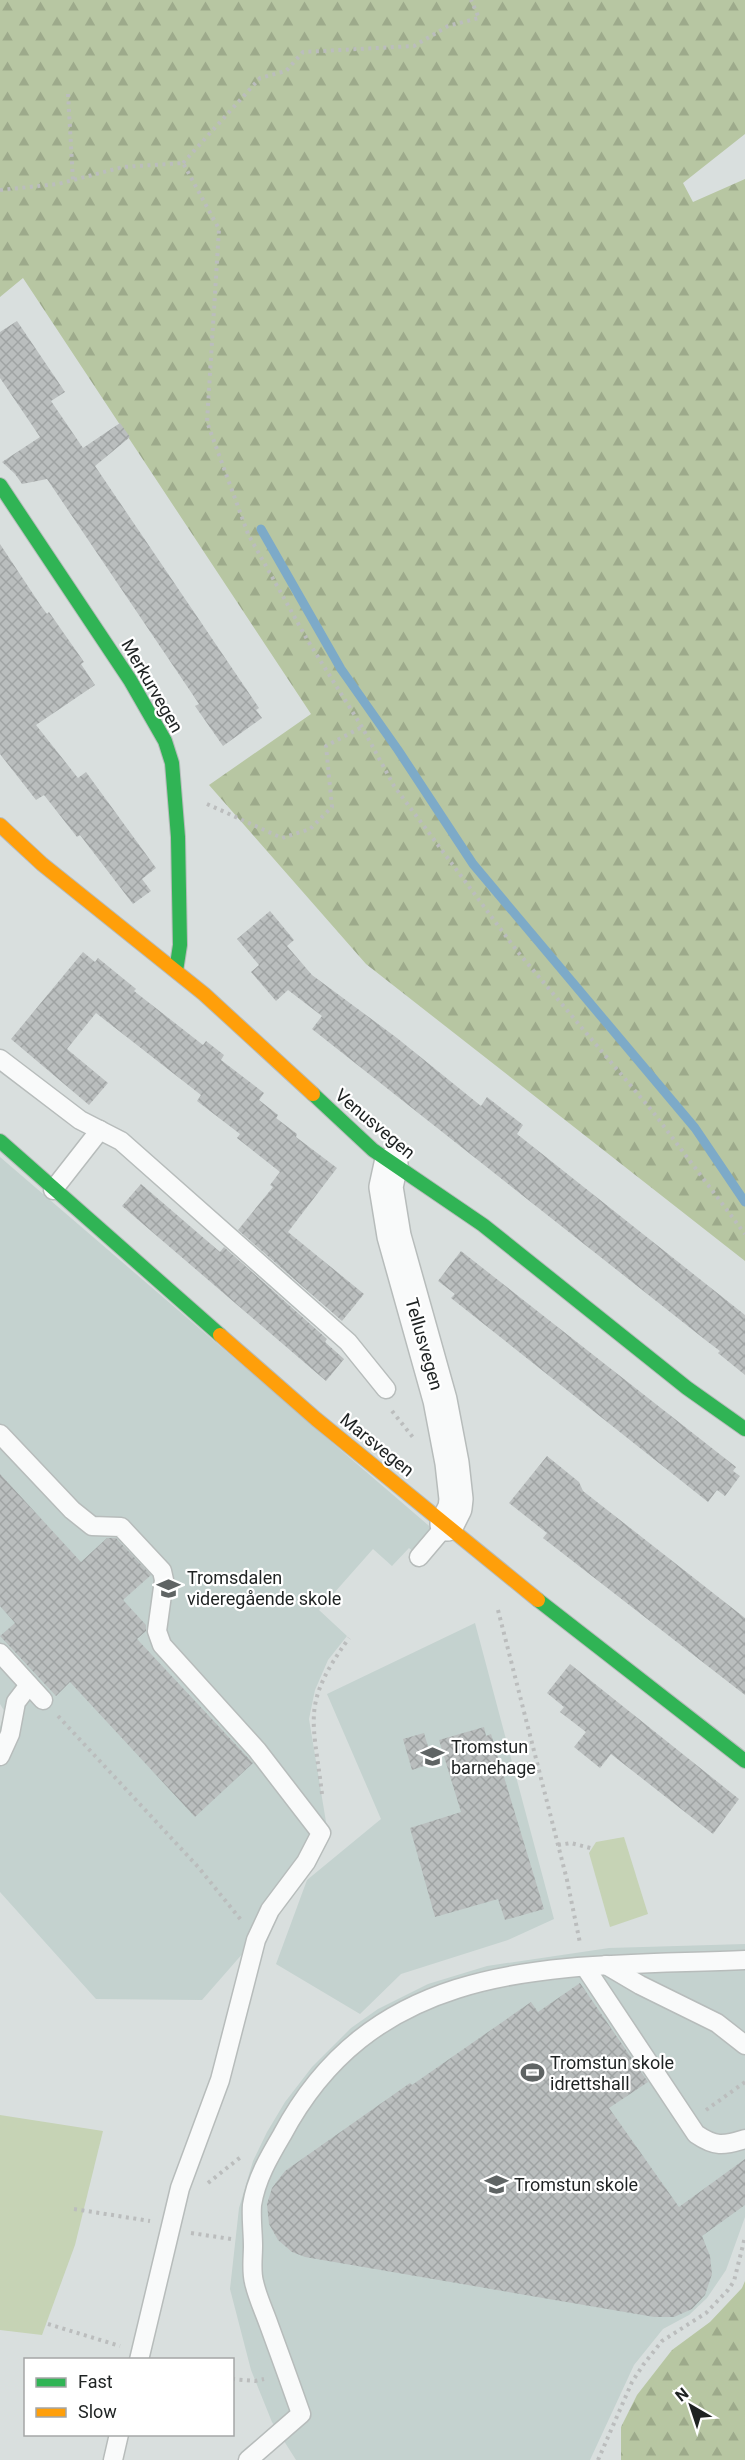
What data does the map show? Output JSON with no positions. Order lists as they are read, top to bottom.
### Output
{
  "streets": {
    "street": [
      "Merkurvegen",
      "Venusvegen",
      "Tellusvegen",
      "Marsvegen"
    ]
  },
  "crossings": [
    ["Merkurvegen", "Venusvegen"],
    ["Venusvegen", "Tellusvegen"],
    ["Tellusvegen", "Marsvegen"]
  ],
  "places": {
    "school or university": ["Tromsdalen videregående skole", "Tromstun barnehage", "Tromstun skole"],
    "sports": ["Tromstun skole idrettshall"]
  },
  "legend": ["Fast", "Slow"],
  "north": "top left"
}
